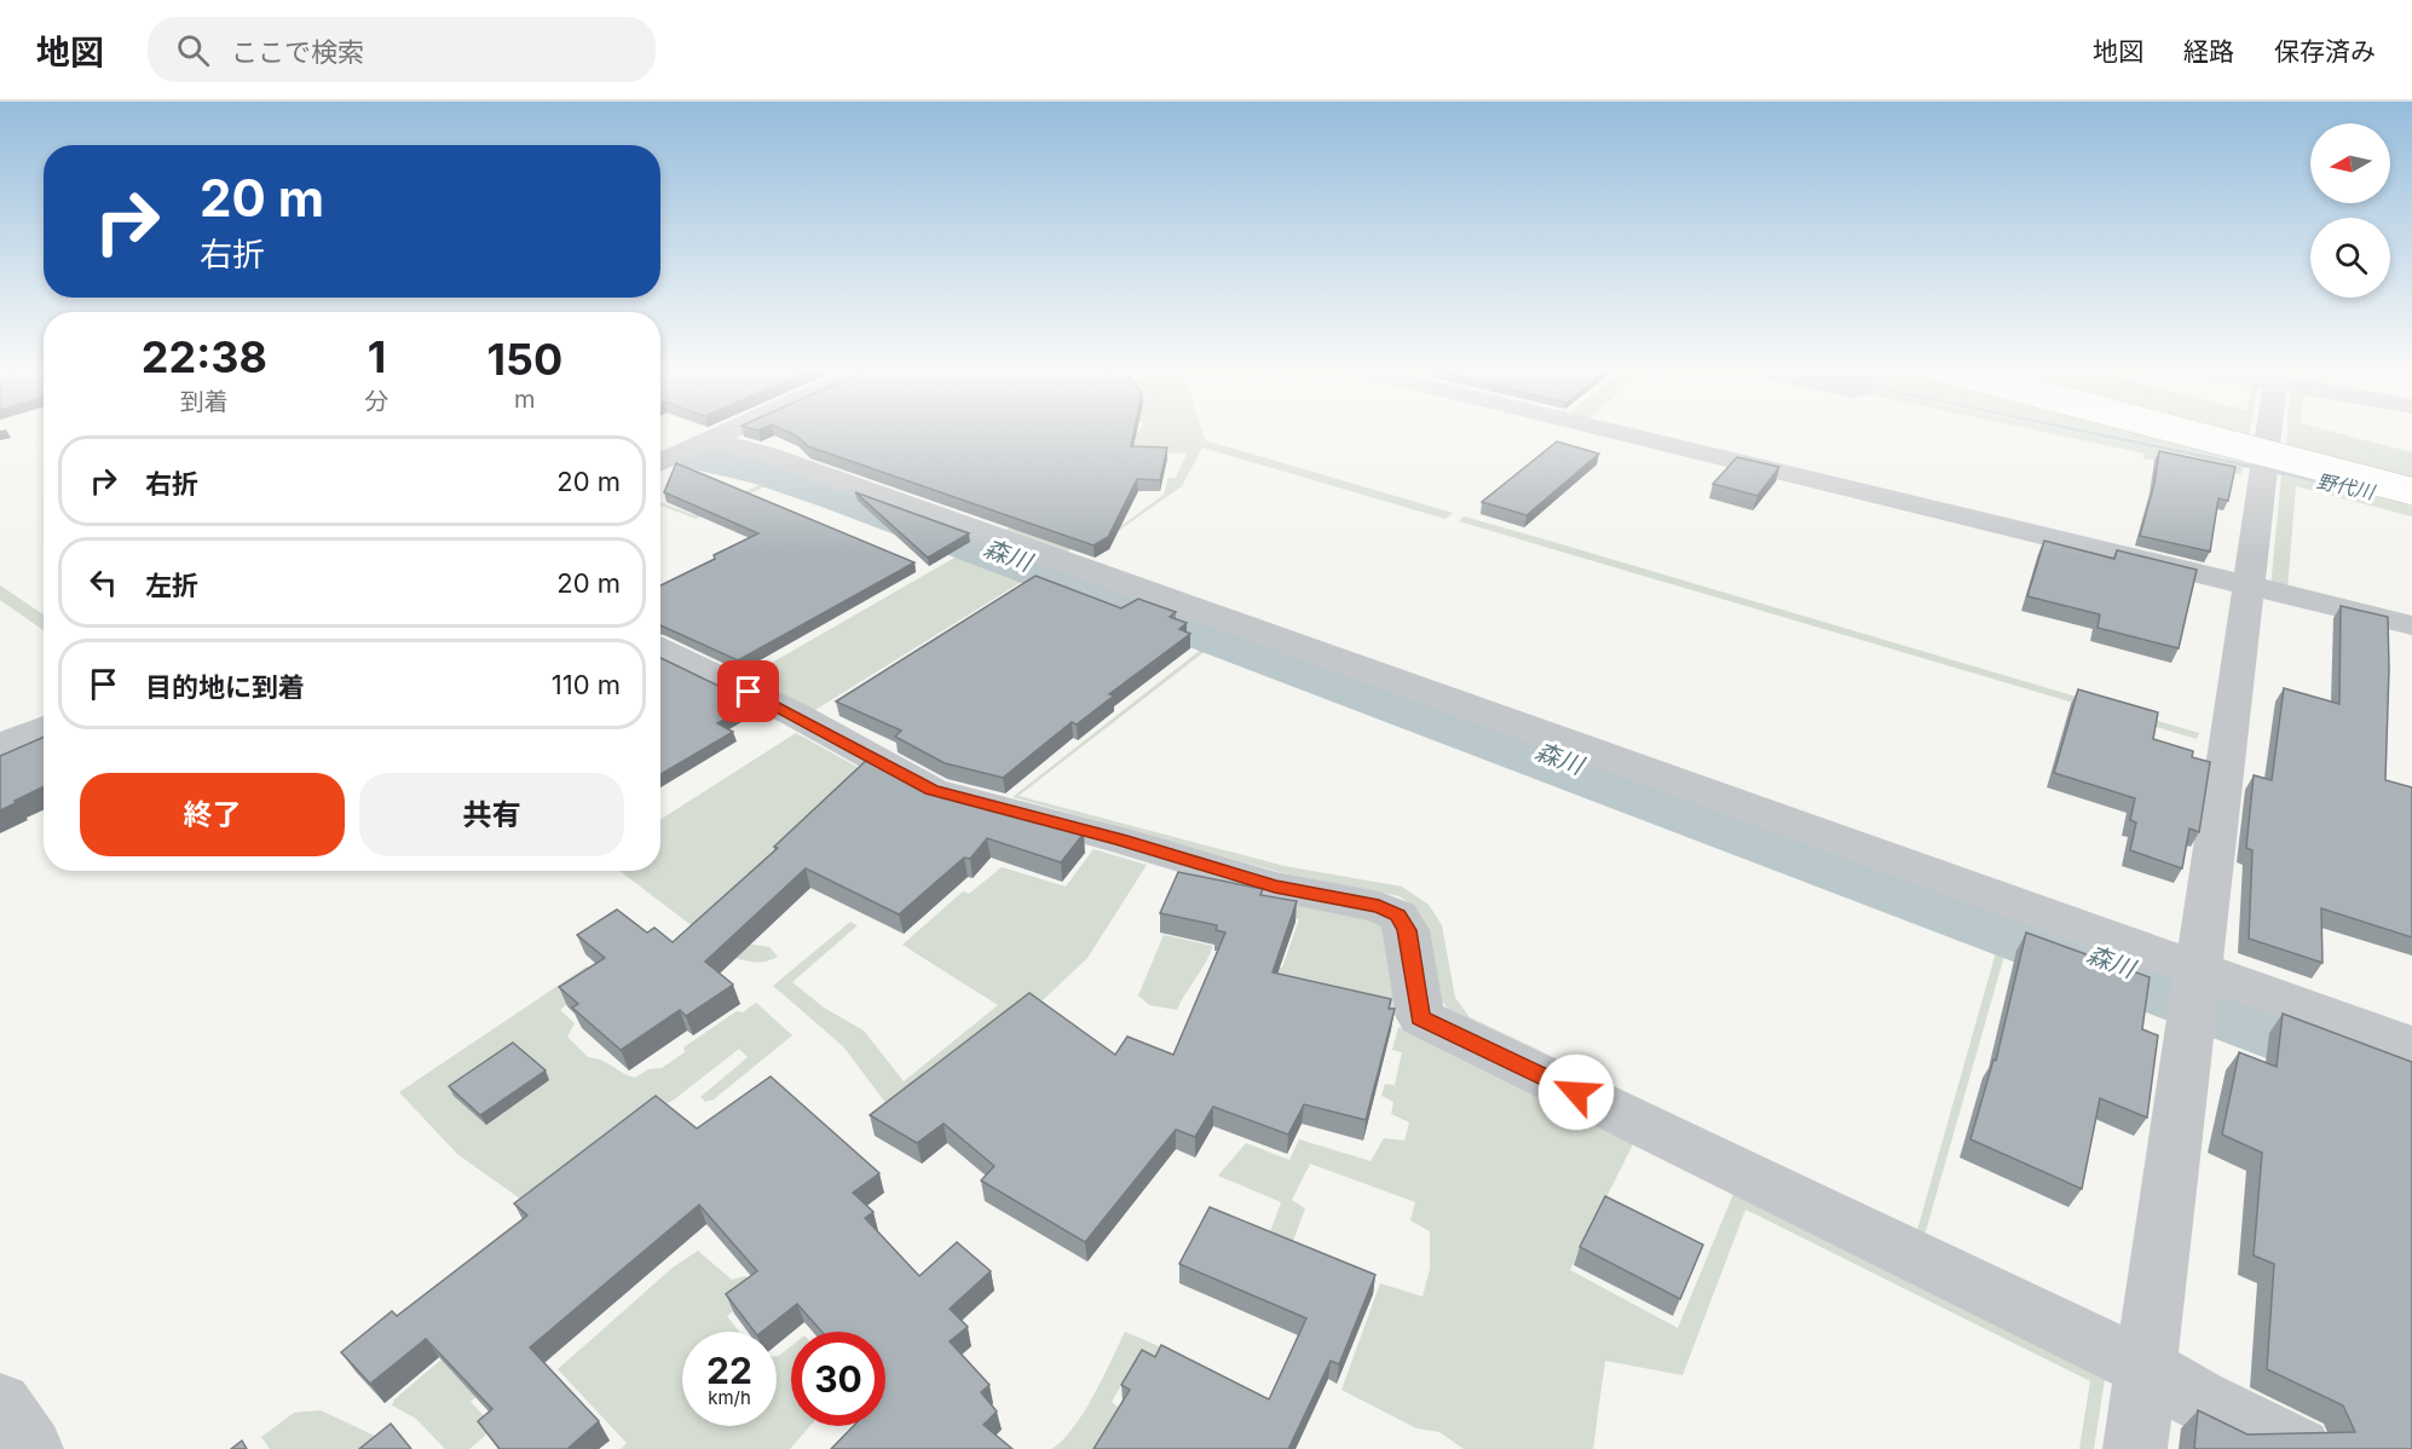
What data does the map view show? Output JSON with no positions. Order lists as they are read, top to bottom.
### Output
{
  "water": ["野代川", "森川"],
  "north": "left",
  "page": {
    "header": "地図",
    "search": "ここで検索",
    "nav": ["地図", "経路", "保存済み"],
    "turn": ["20 m", "右折"],
    "eta": [
      "22:38",
      "到着",
      "1",
      "分",
      "150",
      "m"
    ],
    "list": [
      {
        "name": "右折",
        "value": "20 m"
      },
      {
        "name": "左折",
        "value": "20 m"
      },
      {
        "name": "目的地に到着",
        "value": "110 m"
      }
    ],
    "buttons": ["終了", "共有"],
    "speed": "22 km/h",
    "limit": "30"
  }
}
